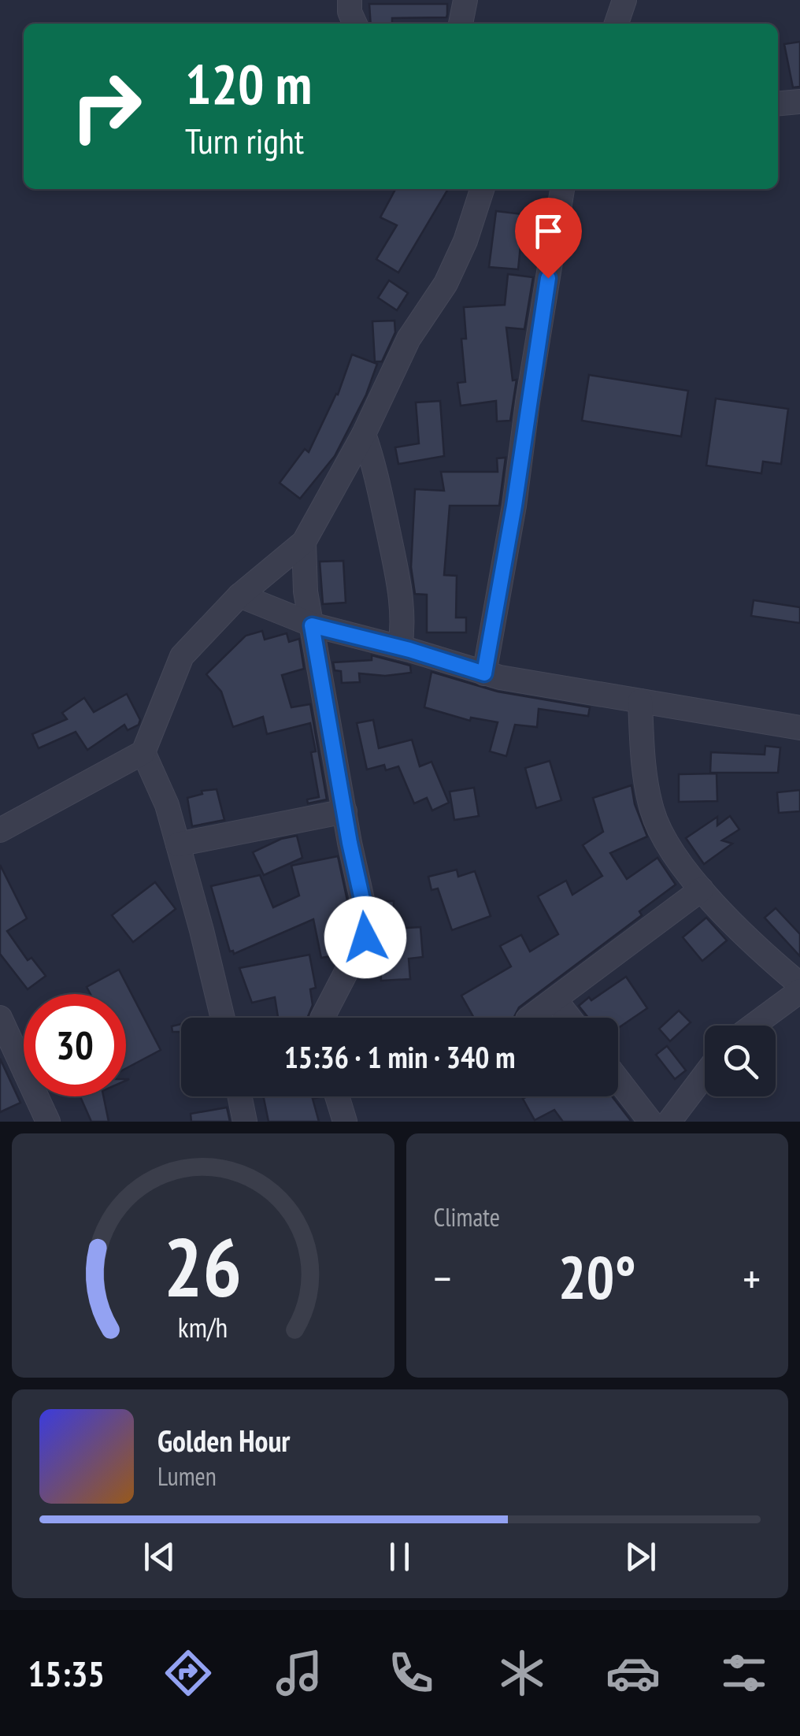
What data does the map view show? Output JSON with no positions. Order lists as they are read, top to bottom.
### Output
{
  "page": {
    "turn": ["120 m", "Turn right"],
    "limit": "30",
    "trip": "15:36 · 1 min · 340 m",
    "tile": "Climate",
    "heat": ["−", "20°", "+"],
    "song": ["Golden Hour", "Lumen"],
    "tabs": "15:35",
    "gauge": ["26", "km/h"]
  }
}
